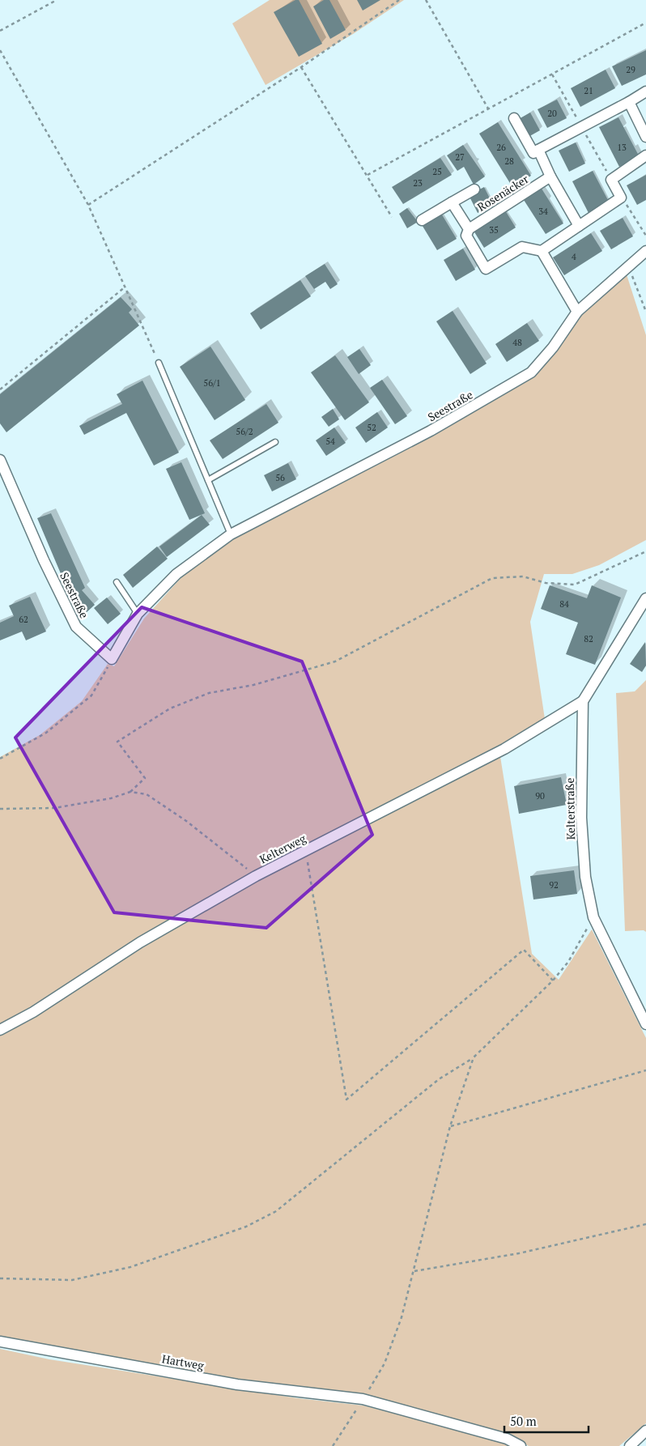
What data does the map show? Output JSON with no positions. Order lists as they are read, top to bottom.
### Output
{
  "streets": {
    "street": [
      "Rosenäcker",
      "Seestraße",
      "Kelterstraße",
      "Kelterweg",
      "Hartweg"
    ]
  },
  "crossings": [
    ["Kelterstraße", "Kelterweg"]
  ],
  "house_numbers": [
    "29",
    "21",
    "20",
    "26",
    "13",
    "27",
    "28",
    "25",
    "23",
    "34",
    "35",
    "4",
    "48",
    "56/1",
    "52",
    "56/2",
    "54",
    "56",
    "84",
    "62",
    "82",
    "90",
    "92"
  ],
  "scale_bar": "50 m"
}
